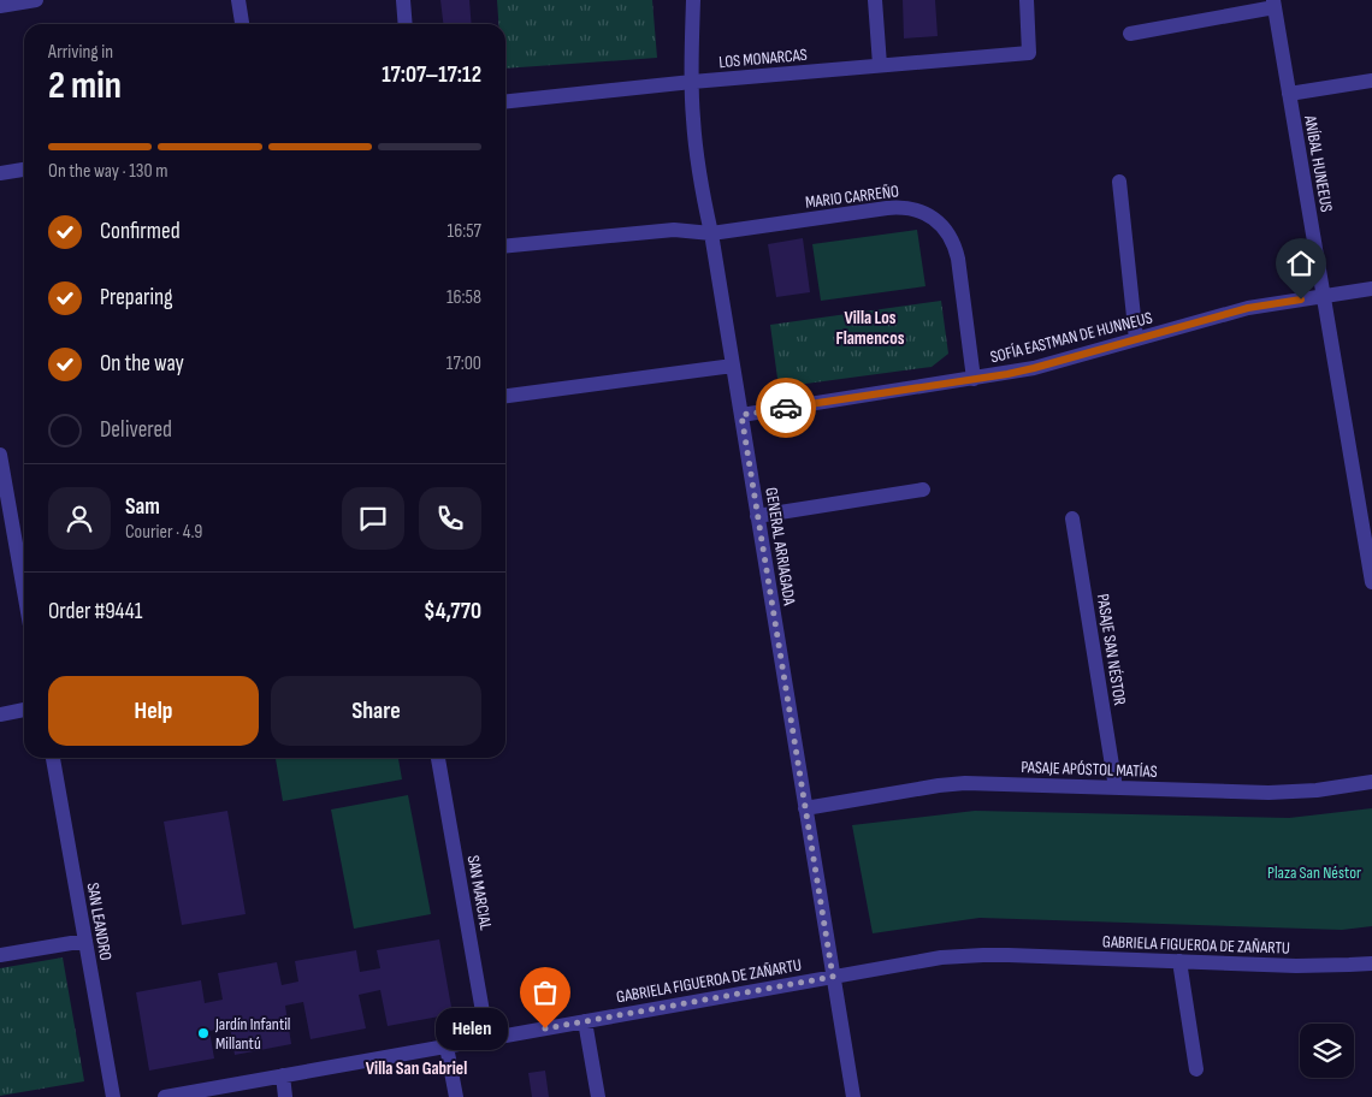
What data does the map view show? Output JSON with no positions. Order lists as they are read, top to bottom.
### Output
{
  "streets": {
    "street": [
      "LOS MONARCAS",
      "ANÍBAL HUNEEUS",
      "MARIO CARREÑO",
      "SOFÍA EASTMAN DE HUNNEUS",
      "GENERAL ARRIAGADA",
      "PASAJE SAN NÉSTOR",
      "PASAJE APÓSTOL MATÍAS",
      "SAN MARCIAL",
      "SAN LEANDRO",
      "GABRIELA FIGUEROA DE ZAÑARTU"
    ]
  },
  "crossings": [
    ["LOS MONARCAS", "GENERAL ARRIAGADA"],
    ["ANÍBAL HUNEEUS", "SOFÍA EASTMAN DE HUNNEUS"],
    ["MARIO CARREÑO", "SOFÍA EASTMAN DE HUNNEUS"],
    ["MARIO CARREÑO", "GENERAL ARRIAGADA"],
    ["SOFÍA EASTMAN DE HUNNEUS", "GENERAL ARRIAGADA"],
    ["GENERAL ARRIAGADA", "PASAJE APÓSTOL MATÍAS"],
    ["GENERAL ARRIAGADA", "GABRIELA FIGUEROA DE ZAÑARTU"],
    ["PASAJE SAN NÉSTOR", "PASAJE APÓSTOL MATÍAS"],
    ["SAN MARCIAL", "GABRIELA FIGUEROA DE ZAÑARTU"]
  ],
  "districts": ["Villa Los Flamencos", "Villa San Gabriel"],
  "parks": ["Plaza San Néstor"],
  "places": ["Helen", "Jardín Infantil Millantú"],
  "page": {
    "heading": ["2 min", "Arriving in", "17:07–17:12"],
    "panel": [
      "Sam",
      "Courier · 4.9",
      "Order #9441",
      "$4,770"
    ],
    "bar": "On the way · 130 m",
    "list": [
      ["Confirmed", "16:57"],
      ["Preparing", "16:58"],
      ["On the way", "17:00"],
      "Delivered"
    ],
    "buttons": ["Help", "Share"],
    "bubble": "Helen"
  }
}
